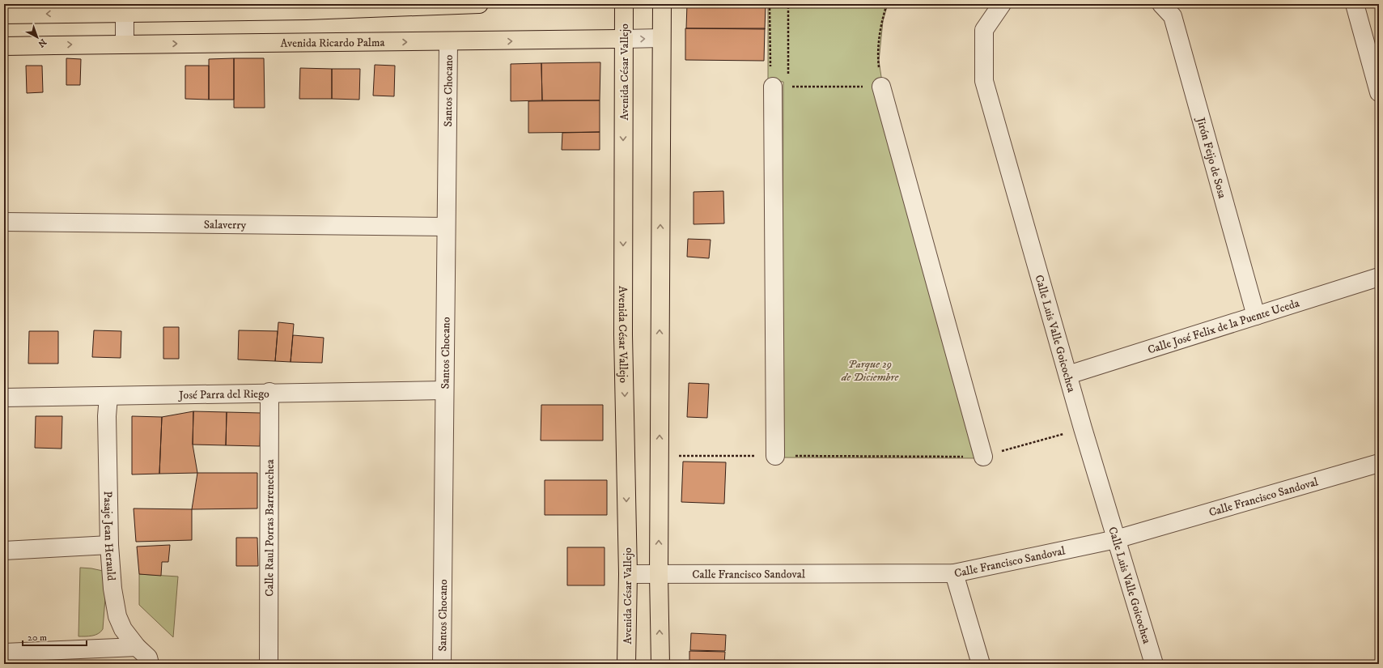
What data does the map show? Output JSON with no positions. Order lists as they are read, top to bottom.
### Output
{
  "streets": {
    "main road": ["Avenida Ricardo Palma", "Avenida César Vallejo"],
    "street": [
      "Santos Chocano",
      "Jirón Feijo de Sosa",
      "Salaverry",
      "Calle José Felix de la Puente Uceda",
      "Calle Luis Valle Goicochea",
      "José Parra del Riego",
      "Calle Francisco Sandoval",
      "Calle Raul Porras Barrenechea",
      "Pasaje Jean Herauld"
    ]
  },
  "crossings": [
    ["Avenida Ricardo Palma", "Avenida César Vallejo"],
    ["Avenida Ricardo Palma", "Santos Chocano"],
    ["Avenida César Vallejo", "Calle Francisco Sandoval"],
    ["Santos Chocano", "Salaverry"],
    ["Santos Chocano", "José Parra del Riego"],
    ["Jirón Feijo de Sosa", "Calle José Felix de la Puente Uceda"],
    ["Calle José Felix de la Puente Uceda", "Calle Luis Valle Goicochea"],
    ["Calle Luis Valle Goicochea", "Calle Francisco Sandoval"],
    ["José Parra del Riego", "Calle Raul Porras Barrenechea"],
    ["José Parra del Riego", "Pasaje Jean Herauld"]
  ],
  "one_way": ["Avenida Ricardo Palma"],
  "parks": ["Parque 29 de Diciembre"],
  "scale_bar": "20 m",
  "north": "bottom right"
}
